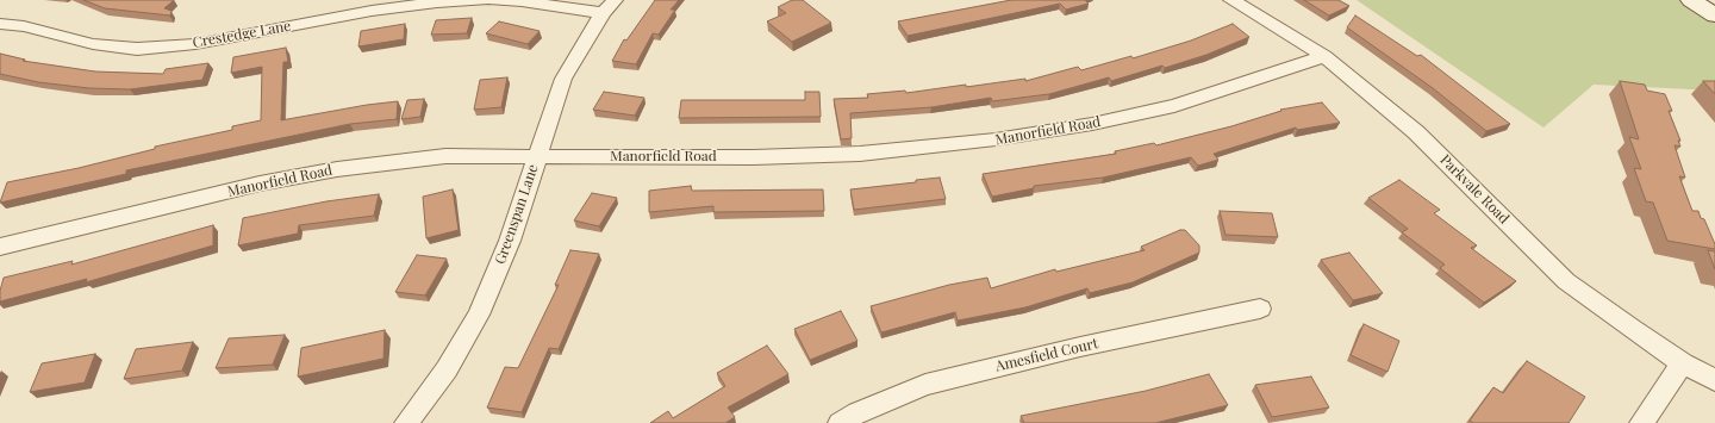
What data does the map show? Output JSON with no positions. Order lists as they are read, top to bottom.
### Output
{
  "streets": {
    "street": [
      "Crestedge Lane",
      "Manorfield Road",
      "Parkvale Road",
      "Greenspan Lane",
      "Amesfield Court"
    ]
  },
  "crossings": [
    ["Manorfield Road", "Parkvale Road"],
    ["Manorfield Road", "Greenspan Lane"]
  ]
}
